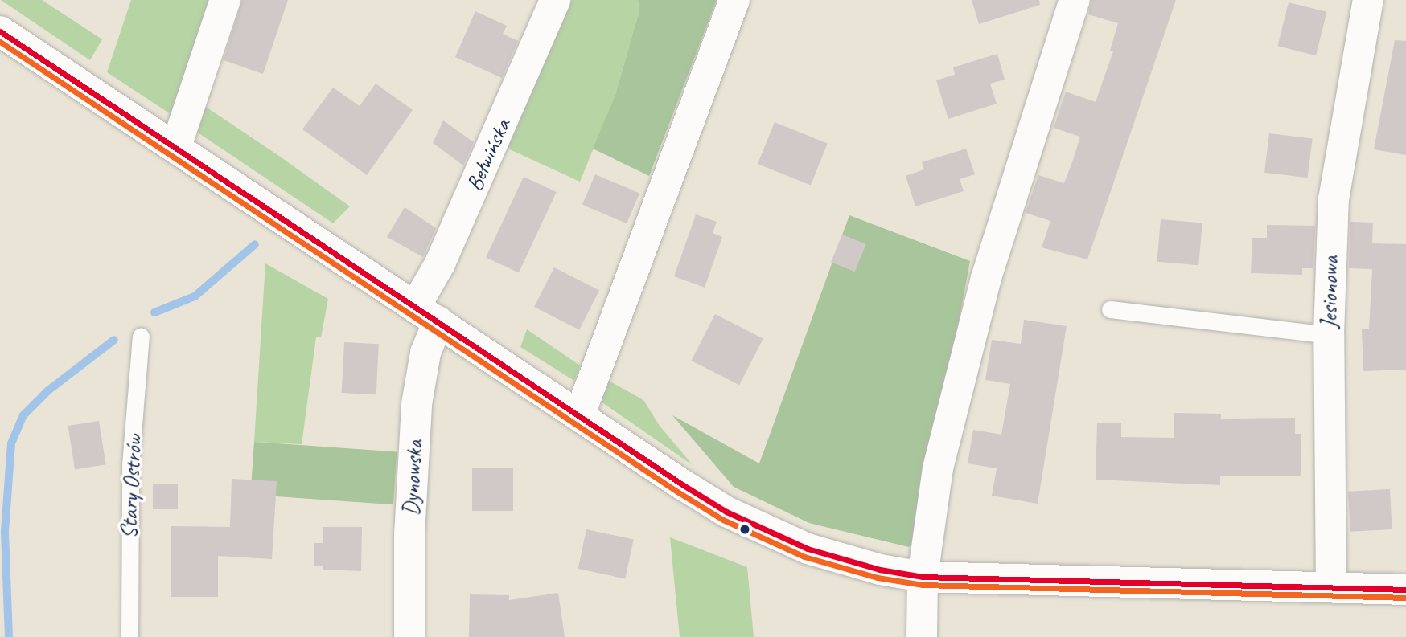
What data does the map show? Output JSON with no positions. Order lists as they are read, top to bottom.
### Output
{
  "streets": {
    "street": ["Bełwińska", "Jesionowa", "Dynowska"],
    "lane": ["Stary Ostrów"]
  },
  "crossings": [
    ["Bełwińska", "Dynowska"]
  ]
}
